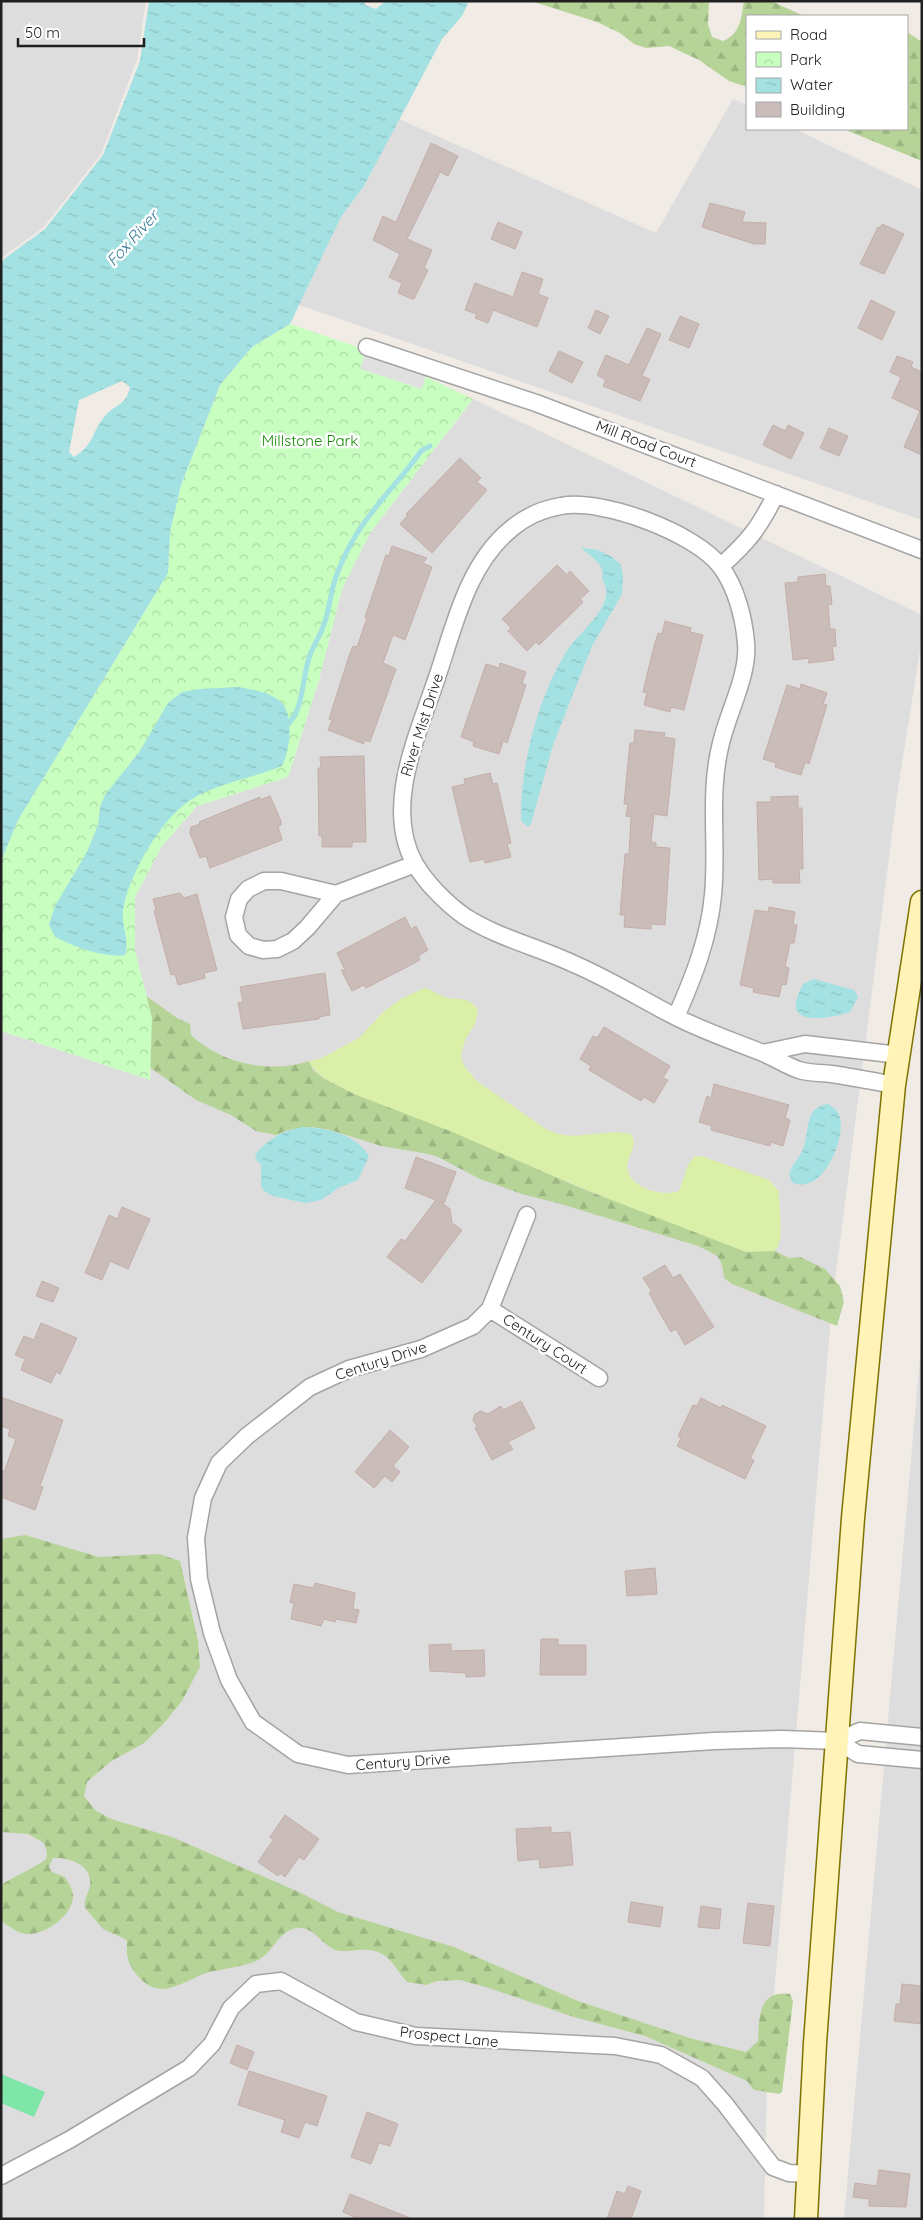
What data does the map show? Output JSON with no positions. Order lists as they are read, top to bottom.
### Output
{
  "streets": {
    "street": [
      "Mill Road Court",
      "River Mist Drive",
      "Century Court",
      "Century Drive",
      "Prospect Lane"
    ]
  },
  "crossings": [
    ["Century Court", "Century Drive"]
  ],
  "water": ["Fox River"],
  "parks": ["Millstone Park"],
  "legend": [
    "Road",
    "Park",
    "Water",
    "Building"
  ],
  "scale_bar": "50 m"
}
